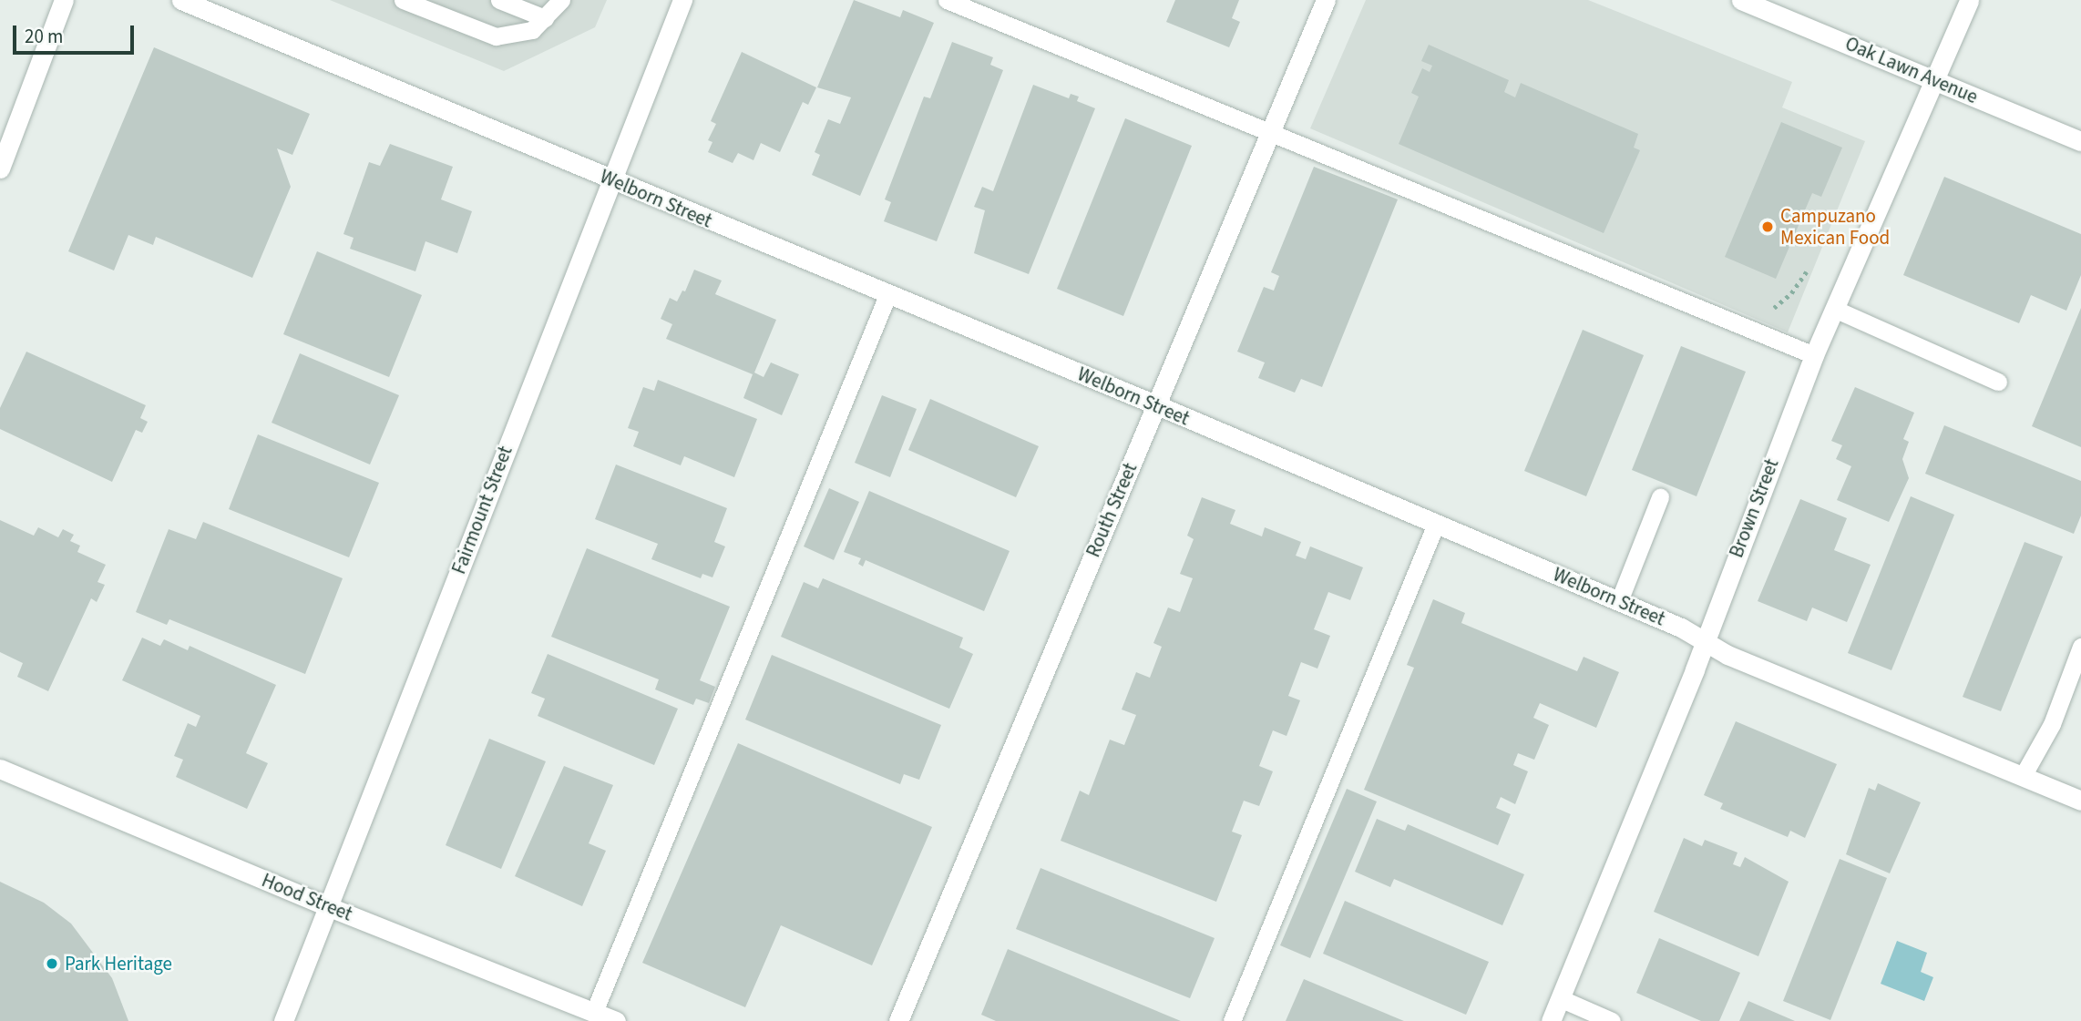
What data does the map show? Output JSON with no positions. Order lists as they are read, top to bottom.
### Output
{
  "streets": {
    "street": [
      "Oak Lawn Avenue",
      "Welborn Street",
      "Brown Street",
      "Fairmount Street",
      "Routh Street",
      "Hood Street"
    ]
  },
  "crossings": [
    ["Oak Lawn Avenue", "Brown Street"],
    ["Welborn Street", "Brown Street"],
    ["Welborn Street", "Fairmount Street"],
    ["Welborn Street", "Routh Street"],
    ["Fairmount Street", "Hood Street"]
  ],
  "places": ["Campuzano Mexican Food", "Park Heritage"],
  "scale_bar": "20 m"
}
